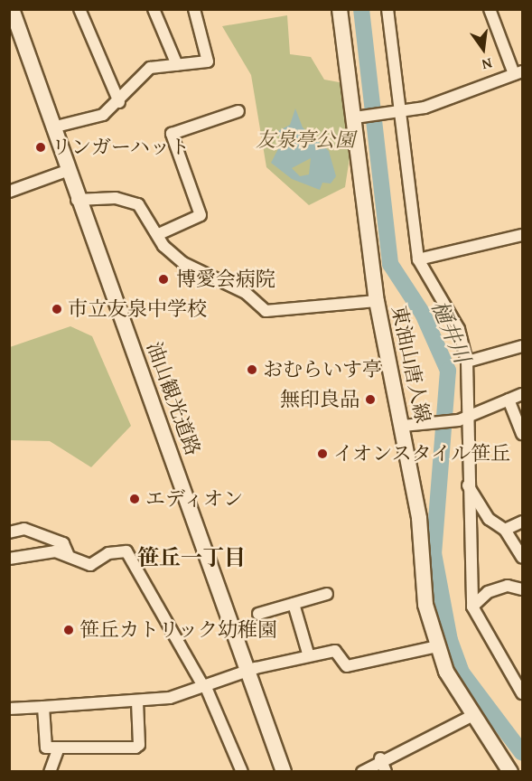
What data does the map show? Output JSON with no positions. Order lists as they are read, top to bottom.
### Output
{
  "streets": {
    "street": ["東油山唐人線", "油山観光道路"]
  },
  "districts": ["笹丘一丁目"],
  "water": ["樋井川"],
  "parks": ["友泉亭公園"],
  "places": [
    "リンガーハット",
    "博愛会病院",
    "市立友泉中学校",
    "おむらいす亭",
    "無印良品",
    "イオンスタイル笹丘",
    "エディオン",
    "笹丘カトリック幼稚園"
  ],
  "north": "bottom"
}
